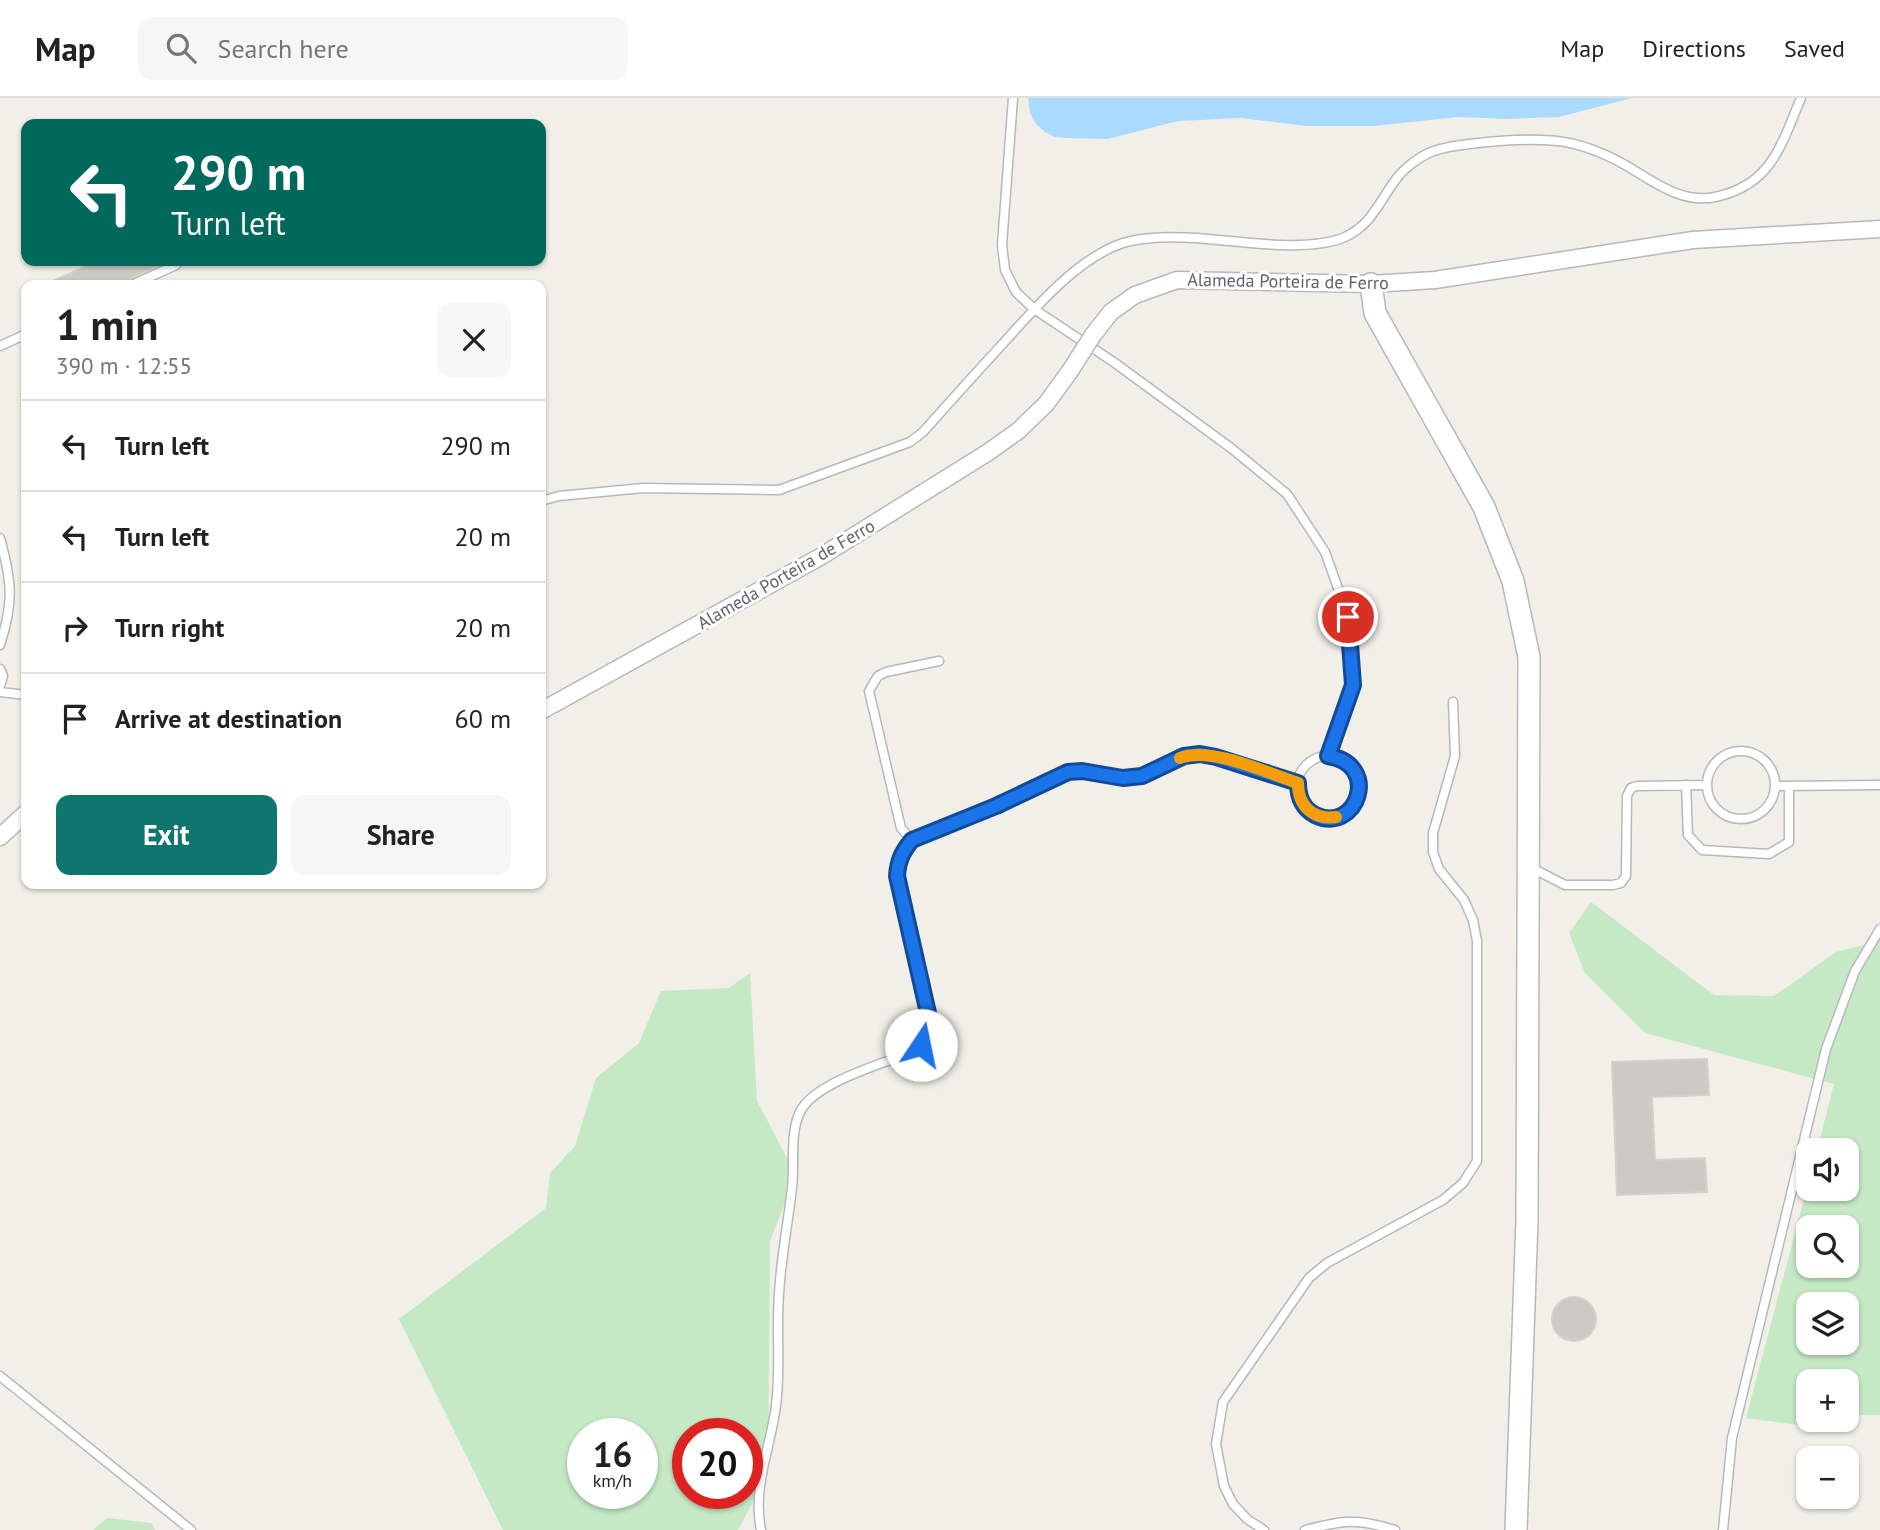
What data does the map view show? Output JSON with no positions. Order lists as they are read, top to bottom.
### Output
{
  "streets": {
    "street": ["Alameda Porteira de Ferro"]
  },
  "page": {
    "header": "Map",
    "search": "Search here",
    "nav": ["Map", "Directions", "Saved"],
    "turn": ["290 m", "Turn left"],
    "heading": ["1 min", "390 m · 12:55"],
    "list": [
      {
        "name": "Turn left",
        "value": "290 m"
      },
      {
        "name": "Turn left",
        "value": "20 m"
      },
      {
        "name": "Turn right",
        "value": "20 m"
      },
      {
        "name": "Arrive at destination",
        "value": "60 m"
      }
    ],
    "buttons": ["Exit", "Share"],
    "map_buttons": ["+", "−"],
    "speed": "16 km/h",
    "limit": "20"
  }
}
